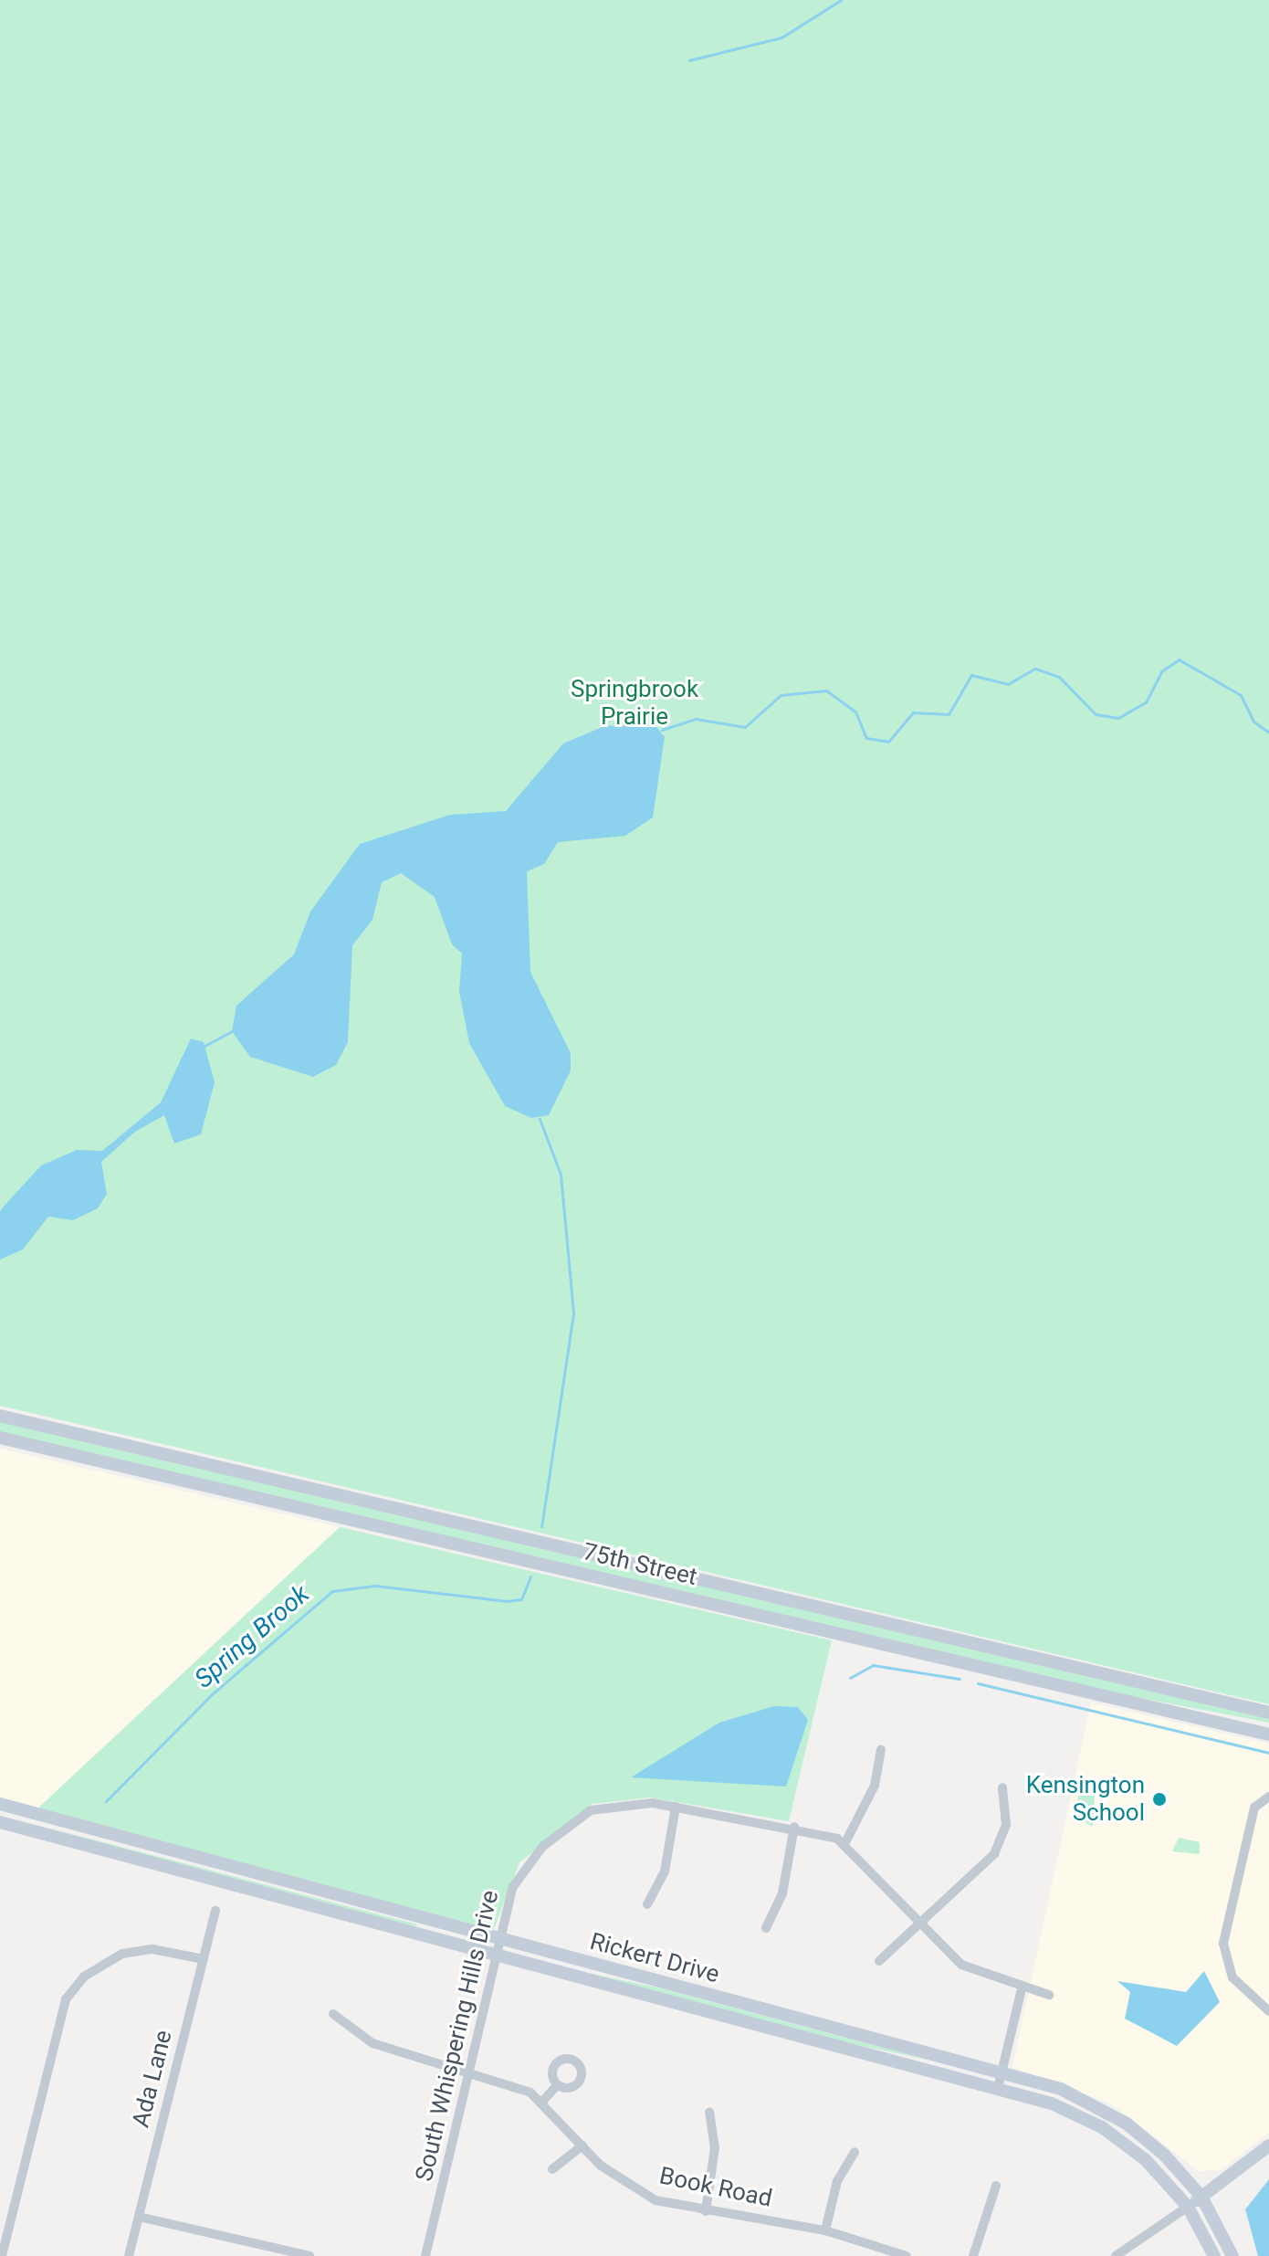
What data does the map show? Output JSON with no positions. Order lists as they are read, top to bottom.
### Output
{
  "streets": {
    "street": [
      "75th Street",
      "Rickert Drive",
      "South Whispering Hills Drive",
      "Ada Lane",
      "Book Road"
    ]
  },
  "crossings": [
    ["Rickert Drive", "South Whispering Hills Drive"],
    ["South Whispering Hills Drive", "Book Road"]
  ],
  "water": ["Spring Brook"],
  "parks": ["Springbrook Prairie"],
  "places": ["Kensington School"]
}
